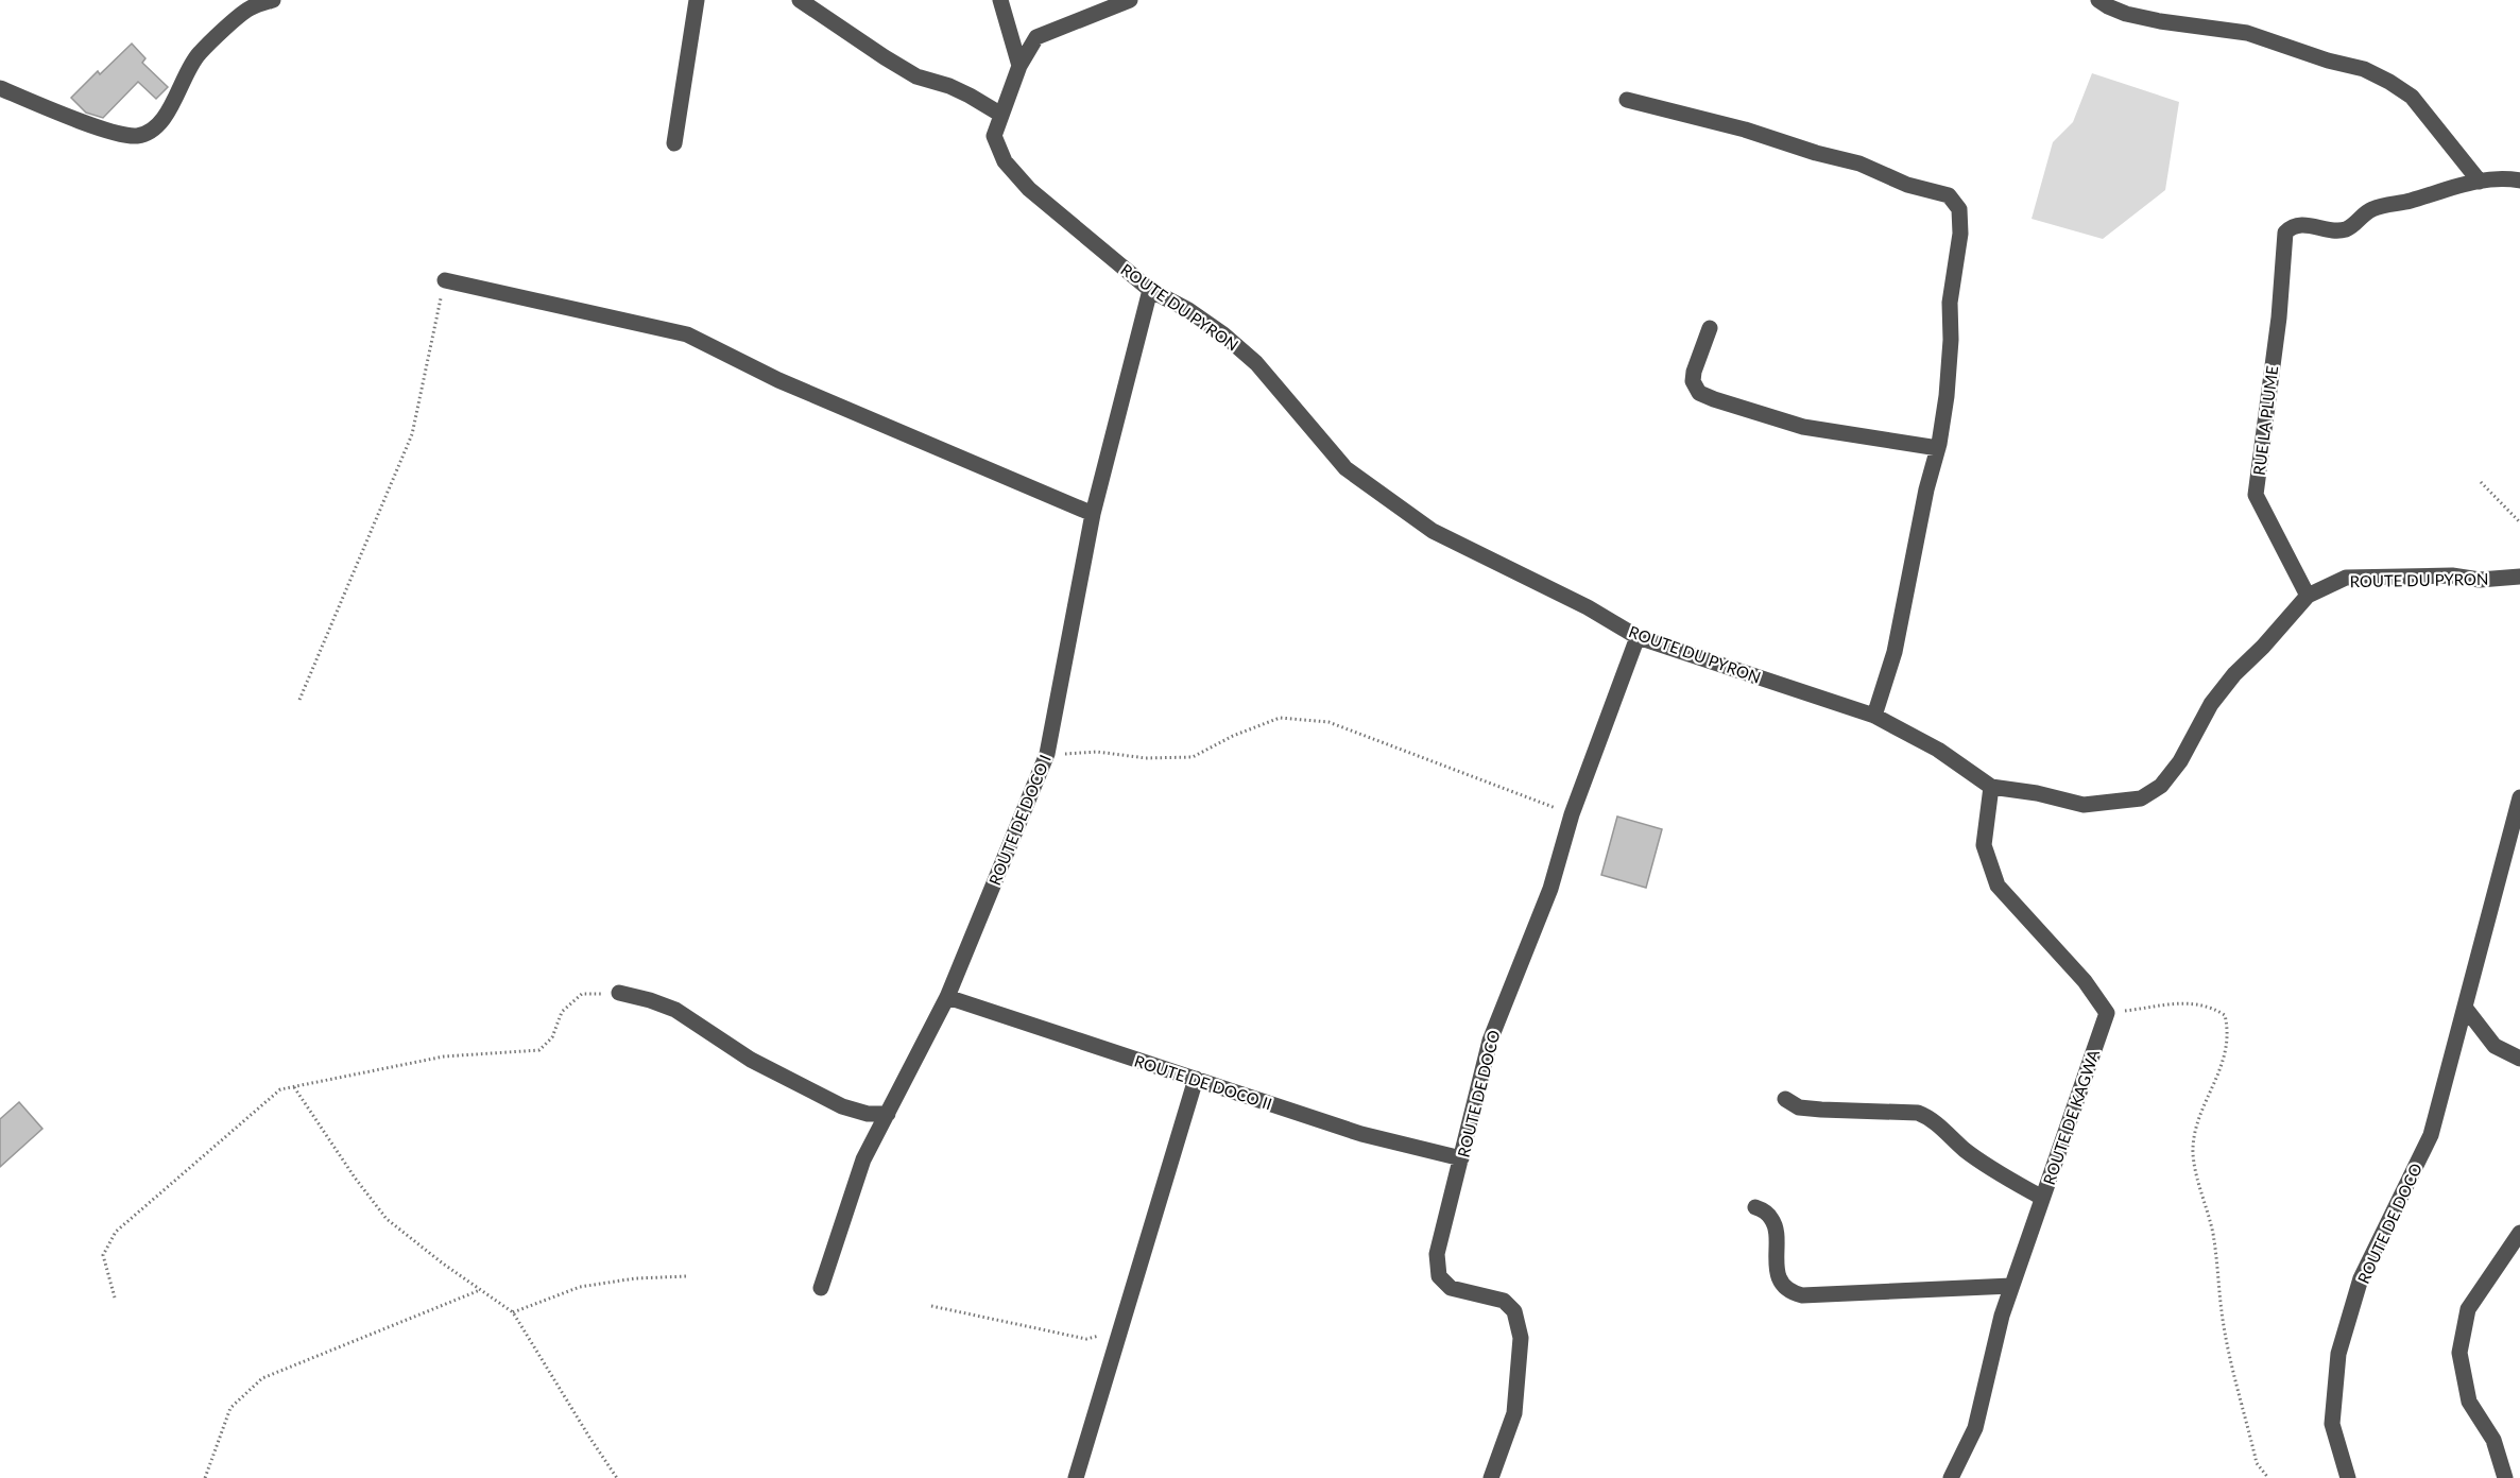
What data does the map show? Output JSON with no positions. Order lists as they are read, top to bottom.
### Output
{
  "streets": {
    "street": [
      "ROUTE DU PYRON",
      "RUE LA PLUME",
      "ROUTE DE DOCO I",
      "ROUTE DE DOCO II",
      "ROUTE DE DOCO",
      "ROUTE DE KAGWA"
    ]
  },
  "crossings": [
    ["ROUTE DU PYRON", "RUE LA PLUME"],
    ["ROUTE DU PYRON", "ROUTE DE DOCO I"],
    ["ROUTE DU PYRON", "ROUTE DE DOCO"],
    ["ROUTE DE DOCO I", "ROUTE DE DOCO II"],
    ["ROUTE DE DOCO II", "ROUTE DE DOCO"]
  ]
}
